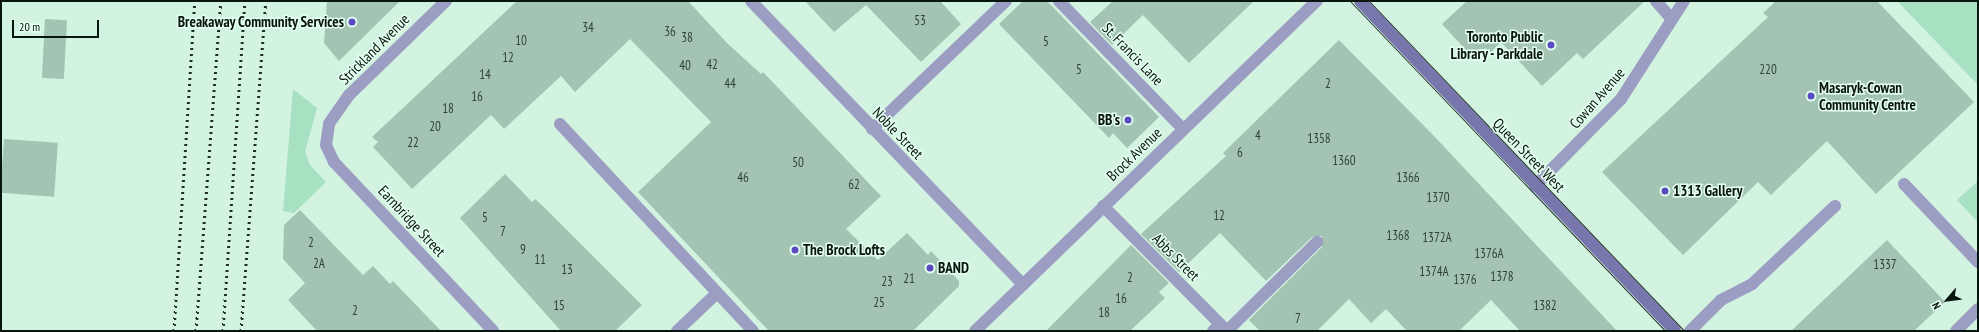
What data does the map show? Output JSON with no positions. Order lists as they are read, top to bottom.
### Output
{
  "streets": {
    "main road": ["Queen Street West"],
    "street": [
      "Strickland Avenue",
      "St. Francis Lane",
      "Cowan Avenue",
      "Noble Street",
      "Brock Avenue",
      "Earnbridge Street",
      "Abbs Street"
    ]
  },
  "crossings": [
    ["Strickland Avenue", "Earnbridge Street"],
    ["St. Francis Lane", "Brock Avenue"],
    ["Cowan Avenue", "Queen Street West"],
    ["Noble Street", "Brock Avenue"],
    ["Brock Avenue", "Abbs Street"]
  ],
  "places": [
    "Breakaway Community Services",
    "Toronto Public Library - Parkdale",
    "Masaryk-Cowan Community Centre",
    "BB's",
    "1313 Gallery",
    "The Brock Lofts",
    "BAND"
  ],
  "house_numbers": [
    "53",
    "34",
    "36",
    "38",
    "10",
    "5",
    "12",
    "42",
    "40",
    "5",
    "220",
    "14",
    "44",
    "2",
    "16",
    "18",
    "20",
    "4",
    "1358",
    "22",
    "6",
    "1360",
    "50",
    "46",
    "1366",
    "62",
    "1370",
    "12",
    "5",
    "7",
    "1368",
    "1372A",
    "2",
    "9",
    "1376A",
    "11",
    "2A",
    "1337",
    "13",
    "1374A",
    "1378",
    "2",
    "21",
    "1376",
    "23",
    "16",
    "25",
    "15",
    "1382",
    "2",
    "18",
    "7"
  ],
  "scale_bar": "20 m",
  "north": "bottom left"
}
